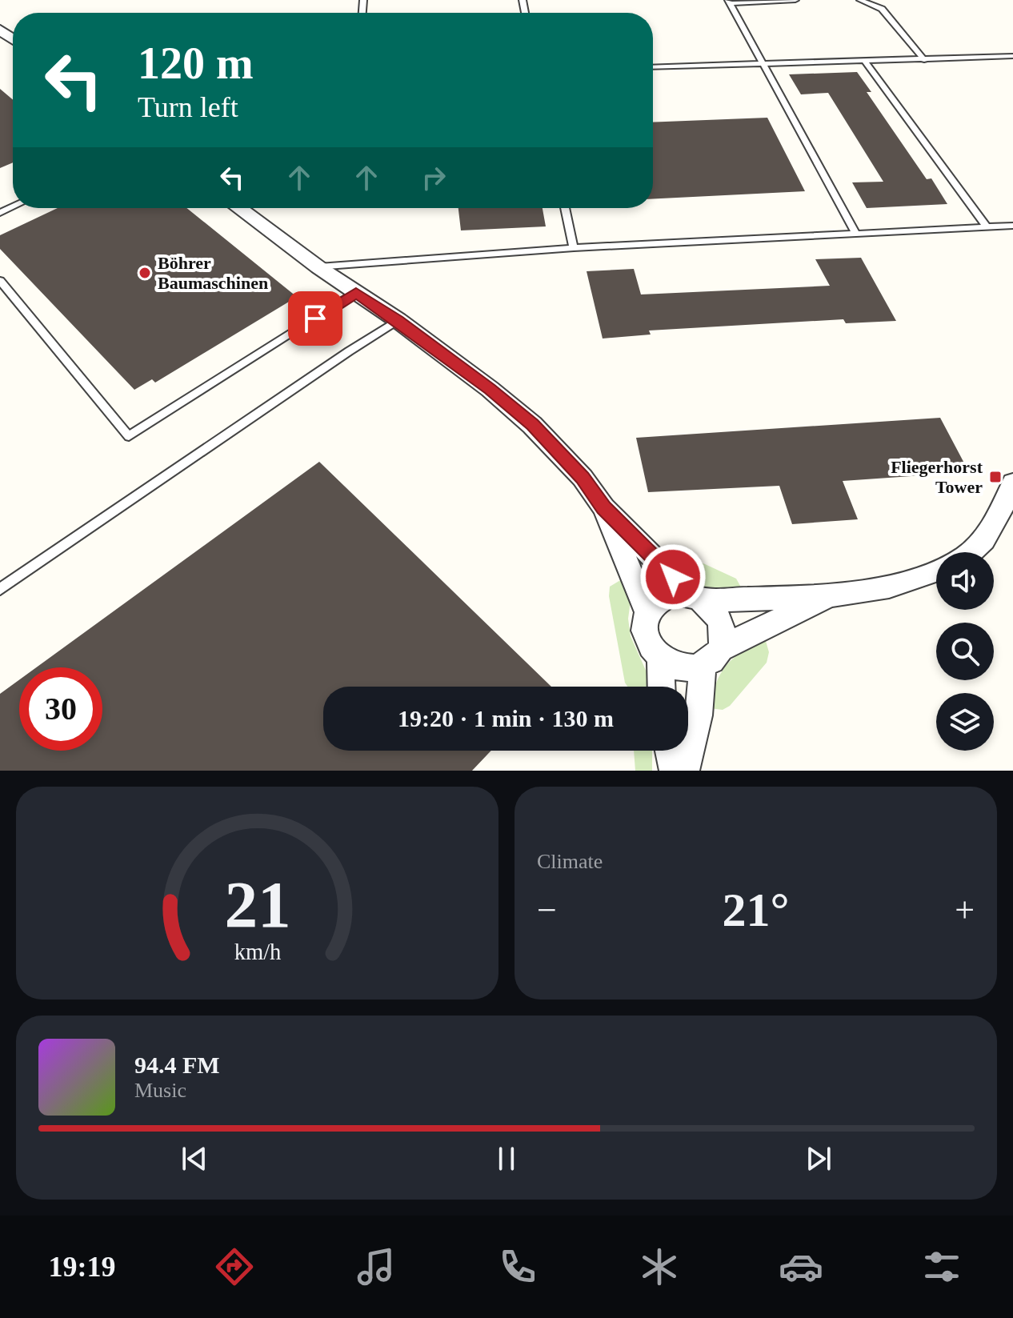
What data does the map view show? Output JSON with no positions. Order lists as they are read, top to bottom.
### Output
{
  "places": {
    "other": ["Böhrer Baumaschinen"],
    "transit": ["Fliegerhorst Tower"]
  },
  "page": {
    "turn": ["120 m", "Turn left"],
    "limit": "30",
    "trip": "19:20 · 1 min · 130 m",
    "tile": "Climate",
    "heat": ["−", "21°", "+"],
    "song": ["94.4 FM", "Music"],
    "tabs": "19:19",
    "gauge": ["21", "km/h"]
  }
}
